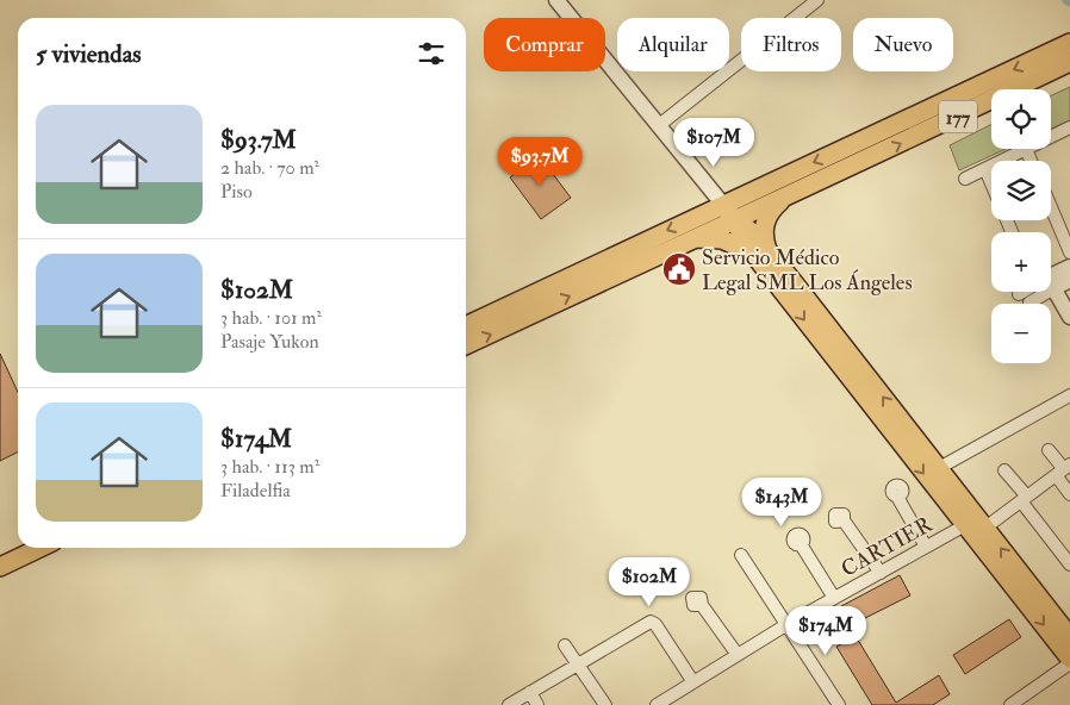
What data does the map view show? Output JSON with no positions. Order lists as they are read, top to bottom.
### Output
{
  "streets": {
    "main road": ["177"],
    "street": ["CARTIER"]
  },
  "places": {
    "public building": ["Servicio Médico Legal SML Los Ángeles"]
  },
  "page": {
    "chip": [
      "Comprar",
      "Alquilar",
      "Filtros",
      "Nuevo"
    ],
    "heading": "5 viviendas",
    "map_buttons": ["+", "−"],
    "list": [
      {
        "name": "$93.7M",
        "note": "2 hab. · 70 m² · Piso"
      },
      {
        "name": "$102M",
        "note": "3 hab. · 101 m² · Pasaje Yukon"
      },
      {
        "name": "$174M",
        "note": "3 hab. · 113 m² · Filadelfia"
      }
    ],
    "price": [
      "$107M",
      "$93.7M",
      "$143M",
      "$102M",
      "$174M"
    ]
  }
}
